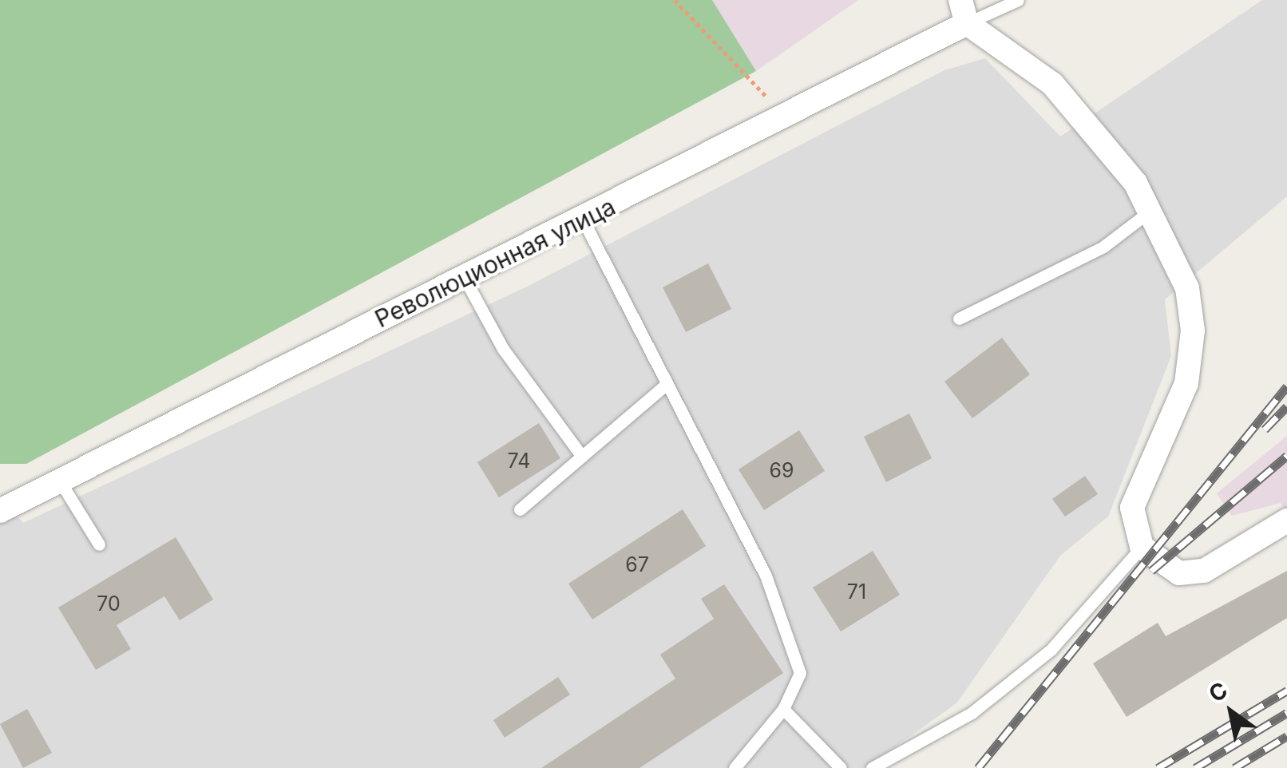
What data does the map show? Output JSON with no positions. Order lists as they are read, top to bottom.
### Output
{
  "streets": {
    "street": ["Революционная улица"]
  },
  "house_numbers": [
    "74",
    "69",
    "67",
    "71",
    "70"
  ],
  "north": "top left"
}
